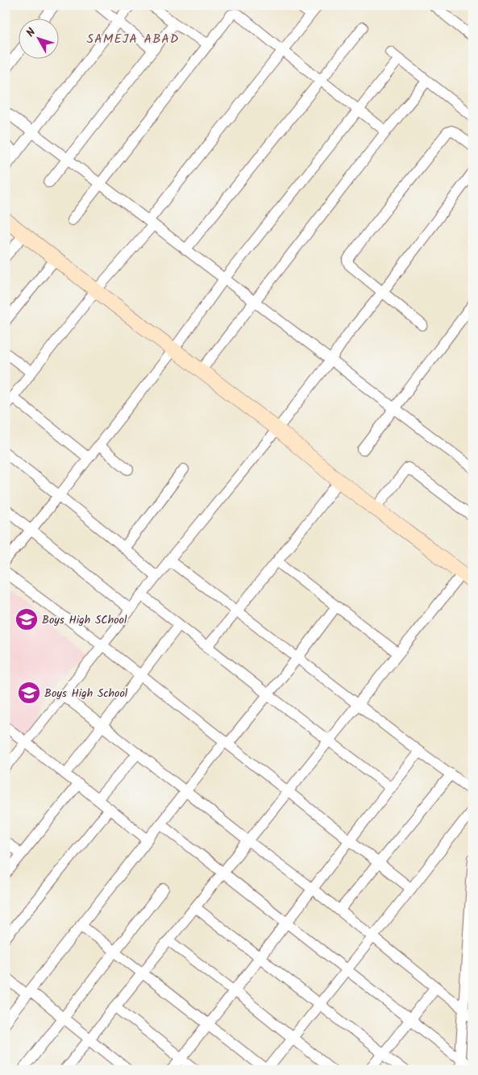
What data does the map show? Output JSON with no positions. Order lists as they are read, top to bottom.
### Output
{
  "districts": ["SAMEJA ABAD"],
  "places": {
    "school or university": ["Boys High SChool", "Boys High School"]
  },
  "north": "top left"
}
